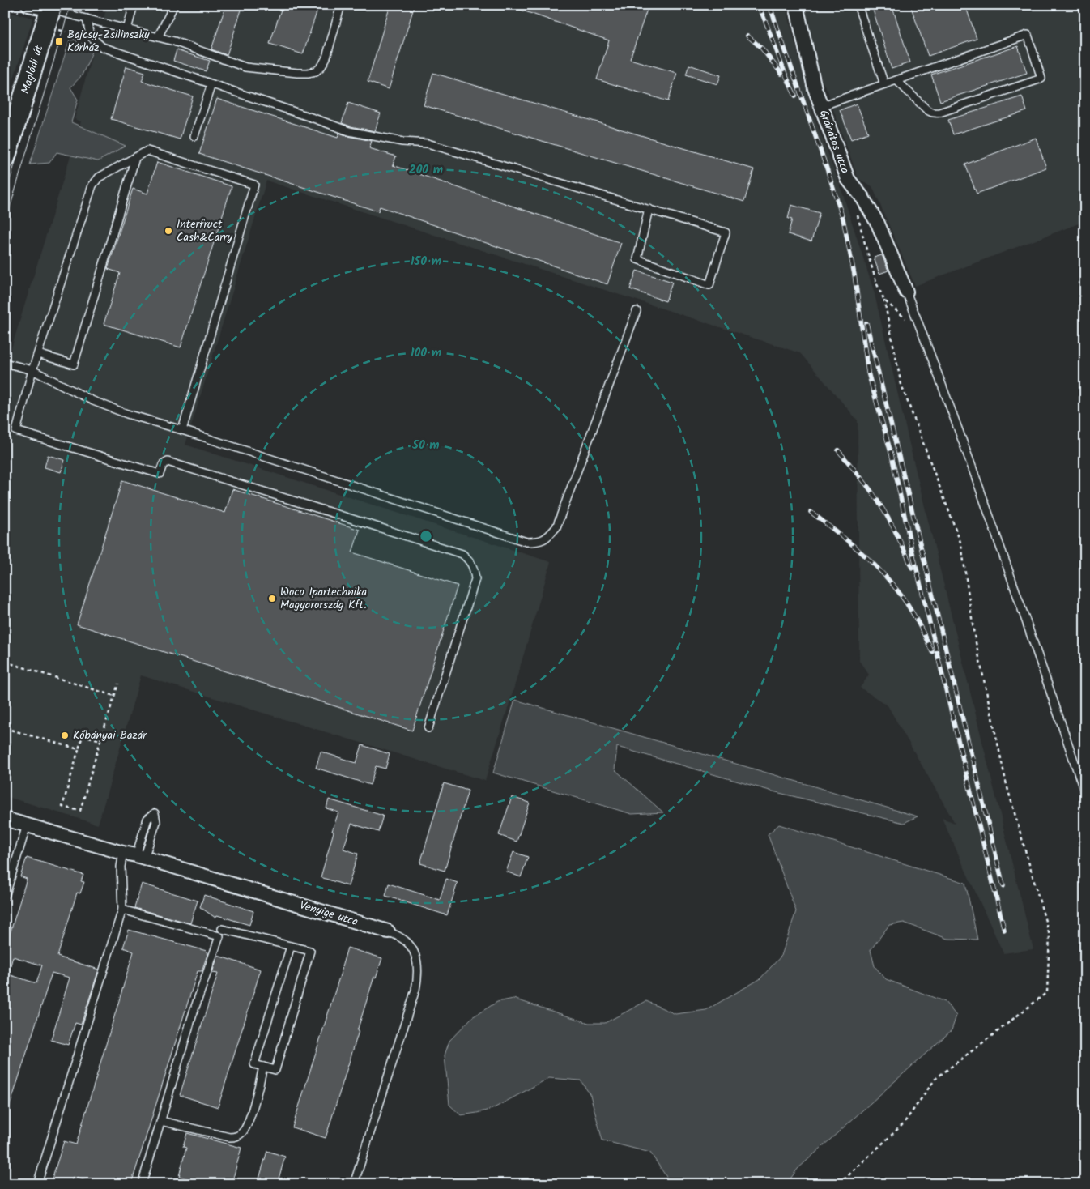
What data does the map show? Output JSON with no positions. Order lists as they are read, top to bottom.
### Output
{
  "streets": {
    "street": ["Maglódi út", "Gránátos utca", "Venyige utca"]
  },
  "places": {
    "transit": ["Bajcsy-Zsilinszky Kórház"],
    "other": ["Interfruct Cash&Carry", "Woco Ipartechnika Magyarország Kft.", "Kőbányai Bazár"]
  },
  "rings": [
    "200 m",
    "150 m",
    "100 m",
    "50 m"
  ]
}
